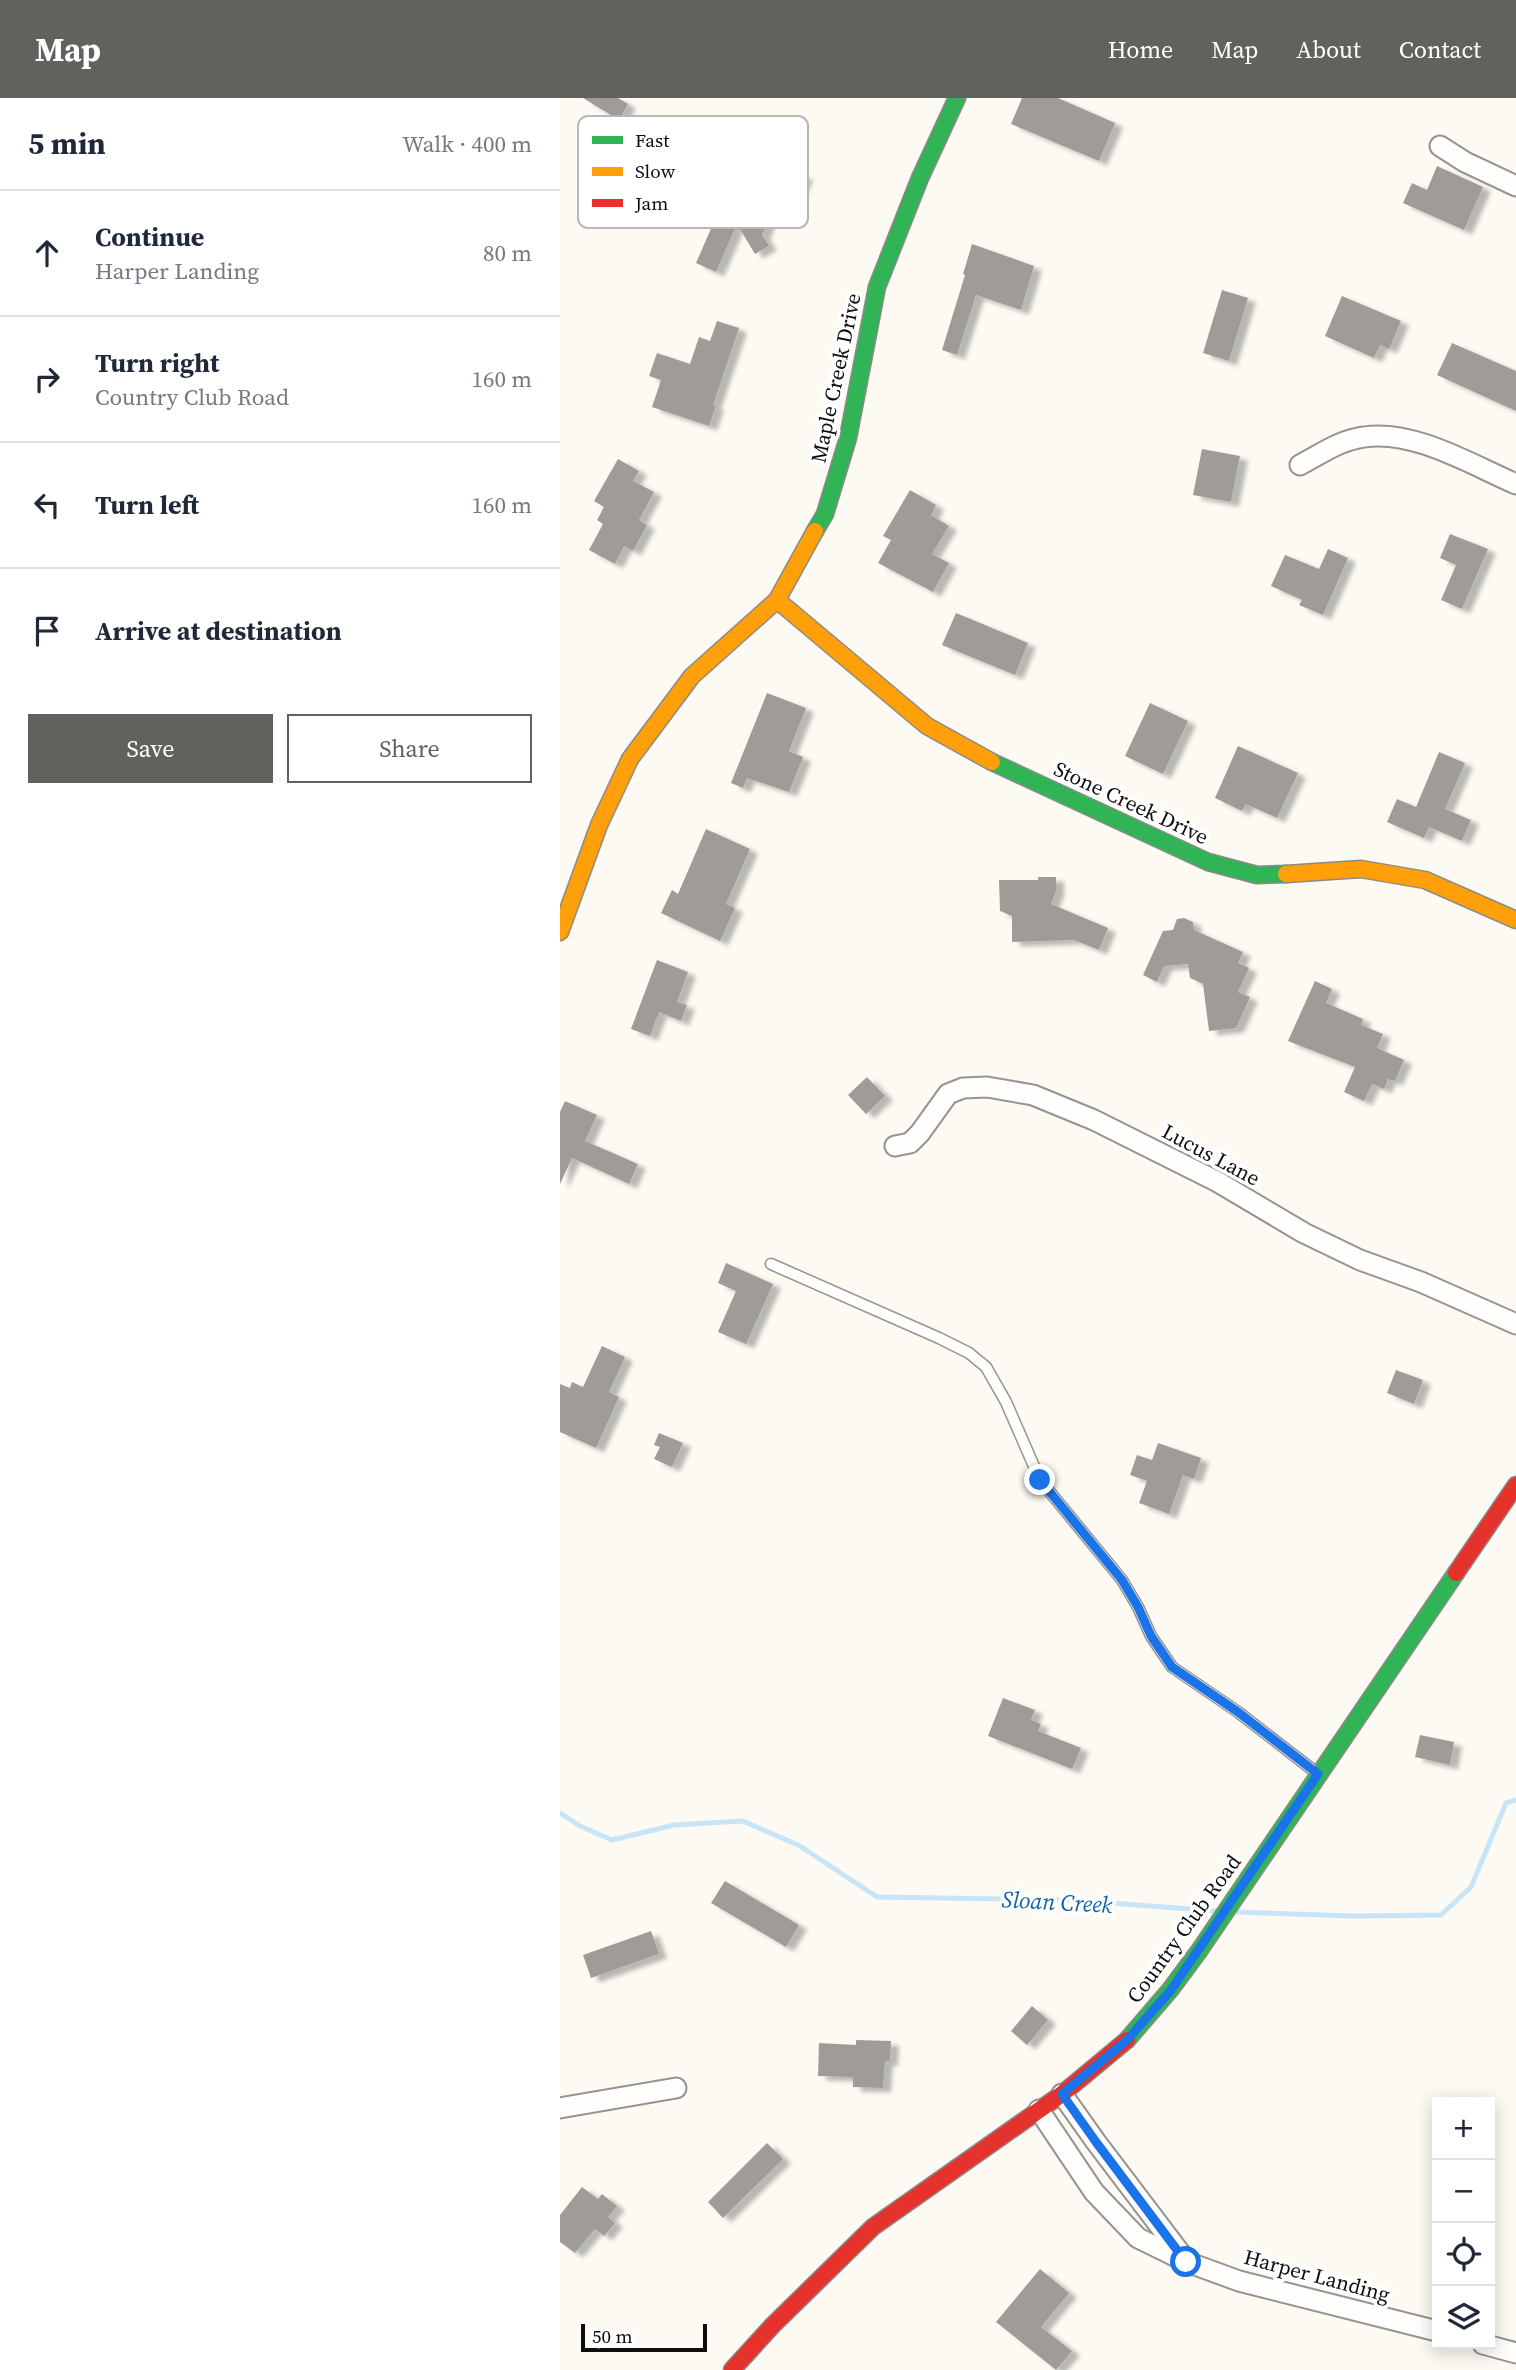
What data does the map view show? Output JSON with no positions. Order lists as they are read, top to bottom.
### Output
{
  "streets": {
    "street": [
      "Maple Creek Drive",
      "Stone Creek Drive",
      "Lucus Lane",
      "Country Club Road",
      "Harper Landing"
    ]
  },
  "crossings": [
    ["Maple Creek Drive", "Stone Creek Drive"],
    ["Country Club Road", "Harper Landing"]
  ],
  "water": ["Sloan Creek"],
  "legend": ["Fast", "Slow", "Jam"],
  "scale_bar": "50 m",
  "page": {
    "header": "Map",
    "nav": [
      "Home",
      "Map",
      "About",
      "Contact"
    ],
    "heading": ["5 min", "Walk · 400 m"],
    "list": [
      ["Continue", "Harper Landing", "80 m"],
      ["Turn right", "Country Club Road", "160 m"],
      ["Turn left", "160 m"],
      "Arrive at destination"
    ],
    "buttons": ["Save", "Share"],
    "map_buttons": ["+", "−"],
    "scale": "50 m"
  }
}
